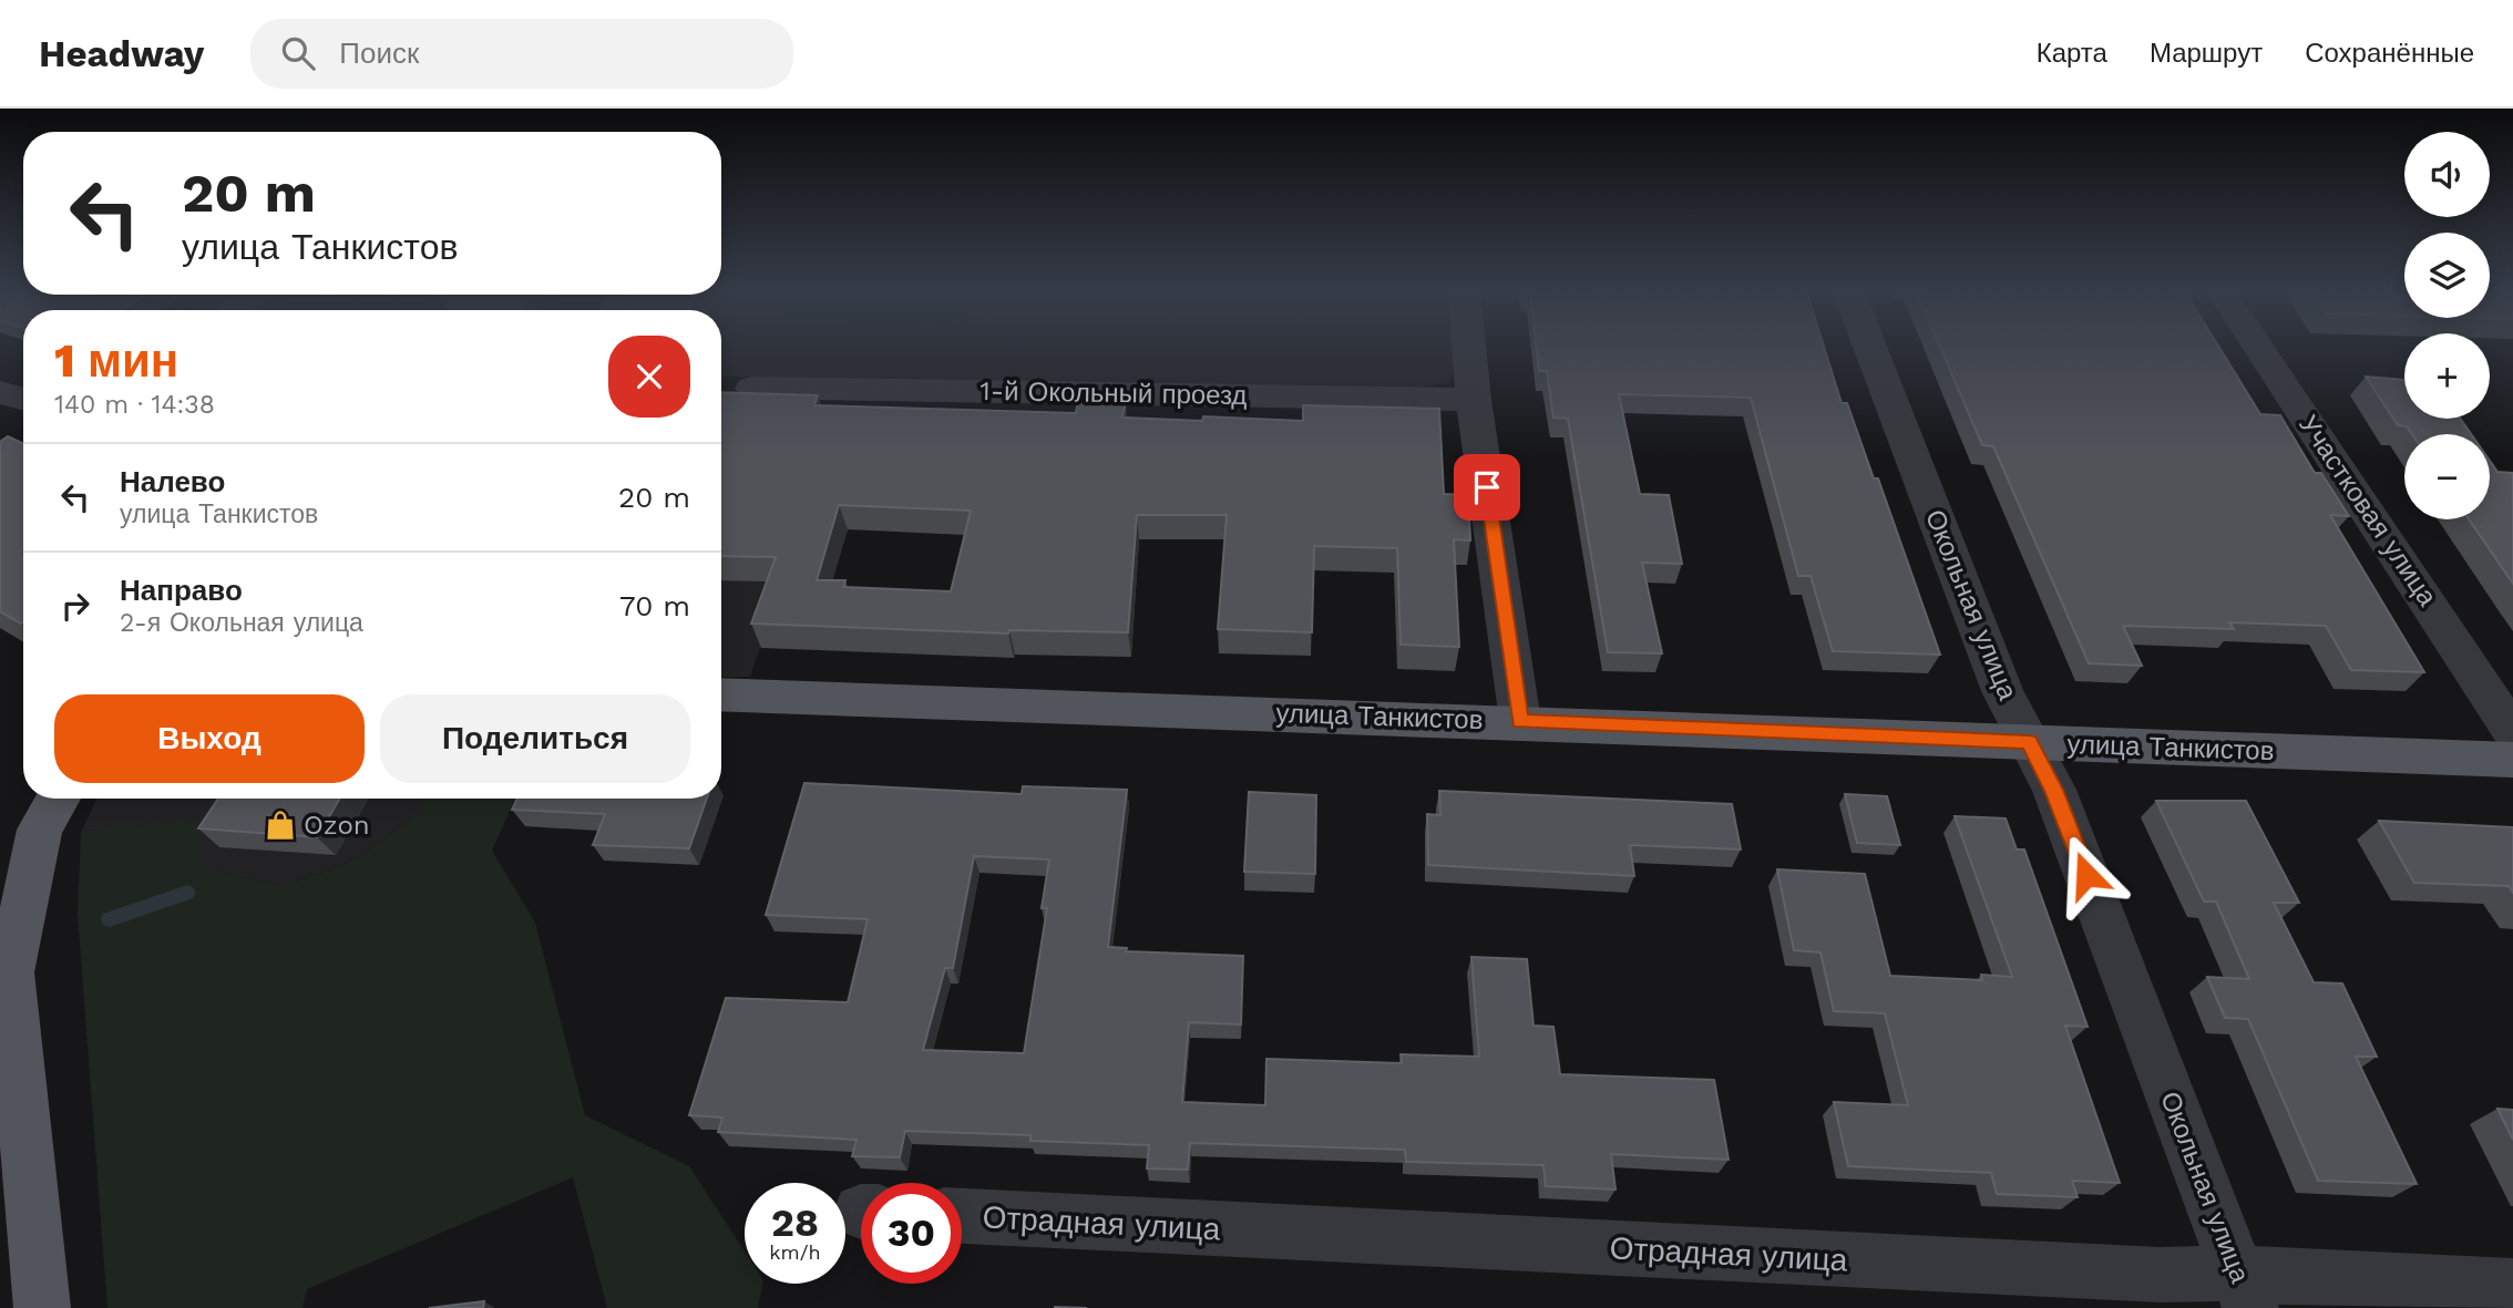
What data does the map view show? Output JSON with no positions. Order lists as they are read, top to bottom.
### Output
{
  "streets": {
    "main road": ["улица Танкистов"],
    "street": [
      "1-й Окольный проезд",
      "Участковая улица",
      "Окольная улица",
      "Отрадная улица"
    ]
  },
  "crossings": [
    ["Окольная улица", "улица Танкистов"],
    ["Окольная улица", "Отрадная улица"]
  ],
  "places": {
    "shop": ["Ozon"]
  },
  "page": {
    "header": "Headway",
    "search": "Поиск",
    "nav": ["Карта", "Маршрут", "Сохранённые"],
    "map_buttons": ["+", "−"],
    "turn": ["20 m", "улица Танкистов"],
    "heading": ["1 мин", "140 m · 14:38"],
    "list": [
      {
        "name": "Налево",
        "note": "улица Танкистов",
        "value": "20 m"
      },
      {
        "name": "Направо",
        "note": "2-я Окольная улица",
        "value": "70 m"
      }
    ],
    "buttons": ["Выход", "Поделиться"],
    "speed": "28 km/h",
    "limit": "30"
  }
}
